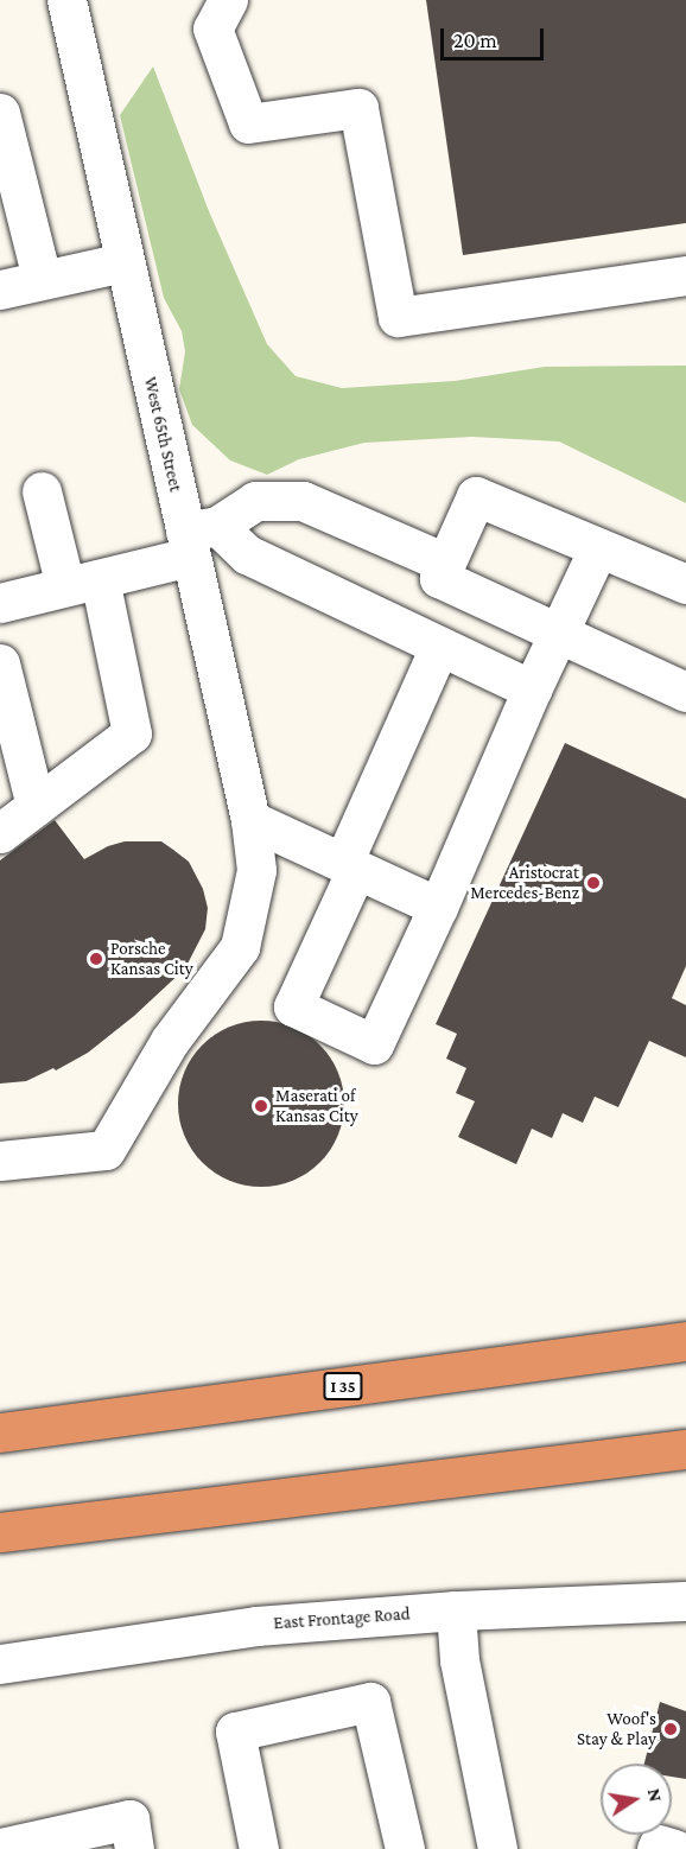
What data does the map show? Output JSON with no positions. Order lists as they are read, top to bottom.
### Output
{
  "streets": {
    "highway": ["I 35"],
    "street": ["West 65th Street", "East Frontage Road"]
  },
  "places": [
    "Aristocrat Mercedes-Benz",
    "Porsche Kansas City",
    "Maserati of Kansas City",
    "Woof's Stay & Play"
  ],
  "scale_bar": "20 m",
  "north": "right"
}
